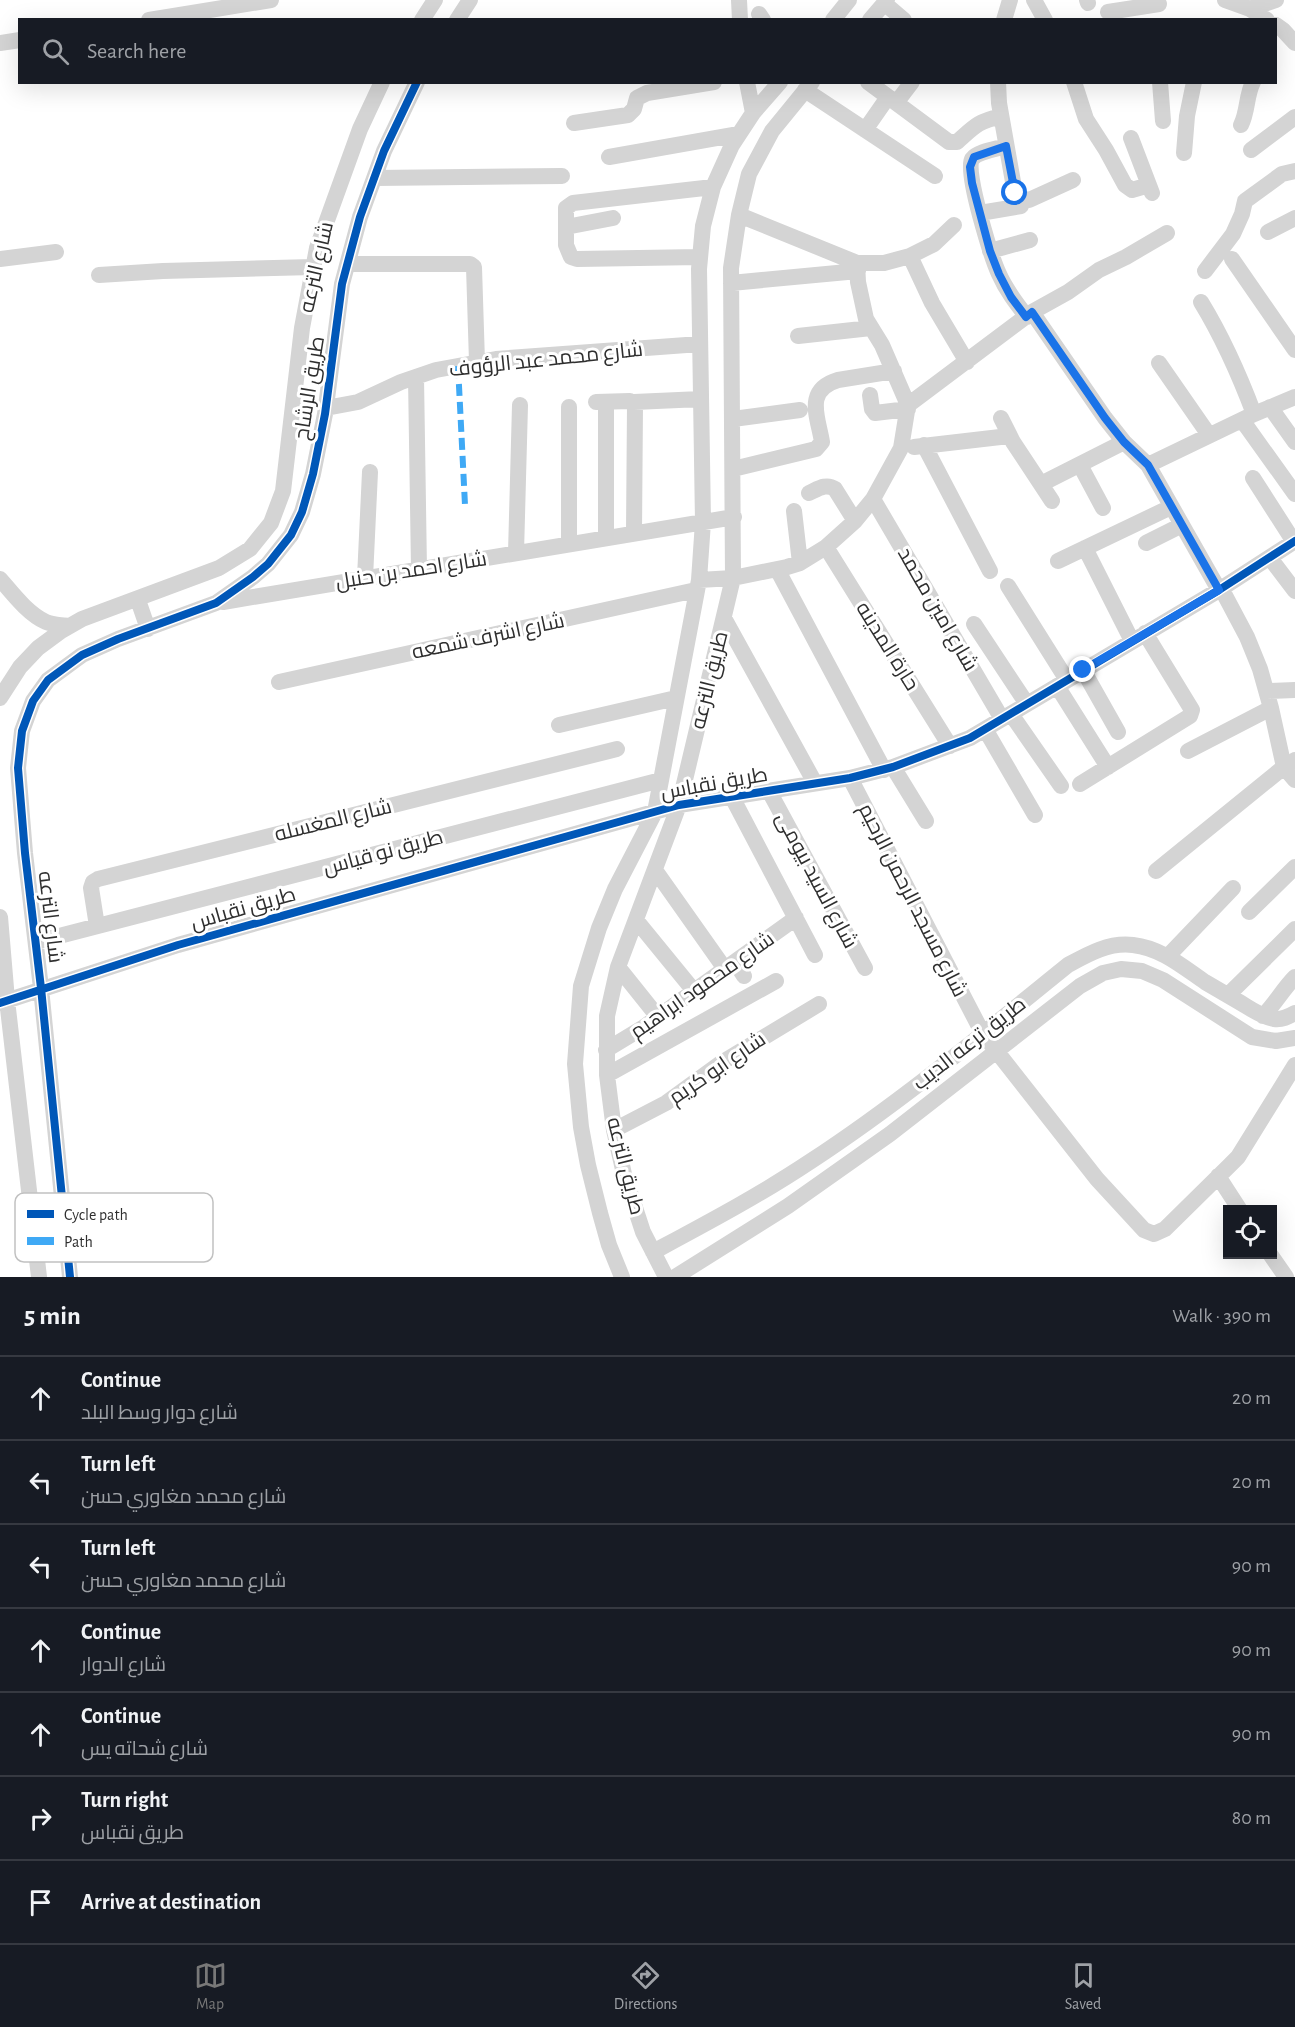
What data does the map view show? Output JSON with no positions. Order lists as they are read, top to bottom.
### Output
{
  "streets": {
    "street": [
      "شارع الترعه",
      "شارع محمد عبد الرؤوف",
      "طريق الرشاح",
      "شارع احمد بن حنبل",
      "شارع امين محمد",
      "شارع اشرف شمعه",
      "حارة المدينه",
      "طريق الترعه",
      "طريق نقباس",
      "شارع المغسله",
      "طريق نو قياس",
      "شارع السيد بيومى",
      "شارع مسجد الرحمن الرحيم",
      "شارع محمود ابراهيم",
      "طريق ترعه الديب",
      "شارع ابو كريم"
    ]
  },
  "crossings": [
    ["شارع الترعه", "طريق الرشاح"],
    ["شارع الترعه", "طريق نقباس"],
    ["شارع الترعه", "طريق نو قياس"],
    ["شارع محمد عبد الرؤوف", "طريق الرشاح"],
    ["شارع محمد عبد الرؤوف", "طريق الترعه"],
    ["طريق الرشاح", "شارع احمد بن حنبل"],
    ["شارع احمد بن حنبل", "طريق الترعه"],
    ["شارع امين محمد", "شارع اشرف شمعه"],
    ["شارع امين محمد", "طريق نقباس"],
    ["شارع اشرف شمعه", "حارة المدينه"],
    ["شارع اشرف شمعه", "طريق الترعه"],
    ["حارة المدينه", "طريق نقباس"],
    ["طريق الترعه", "طريق نقباس"],
    ["طريق الترعه", "طريق نو قياس"],
    ["طريق الترعه", "شارع محمود ابراهيم"],
    ["طريق الترعه", "طريق ترعه الديب"],
    ["طريق الترعه", "شارع ابو كريم"],
    ["طريق نقباس", "شارع السيد بيومى"],
    ["طريق نقباس", "شارع مسجد الرحمن الرحيم"],
    ["شارع المغسله", "طريق نو قياس"],
    ["شارع مسجد الرحمن الرحيم", "طريق ترعه الديب"]
  ],
  "legend": ["Cycle path", "Path"],
  "page": {
    "search": "Search here",
    "heading": ["5 min", "Walk · 390 m"],
    "list": [
      ["Continue", "شارع دوار وسط البلد", "20 m"],
      ["Turn left", "شارع محمد مغاوري حسن", "20 m"],
      ["Turn left", "شارع محمد مغاوري حسن", "90 m"],
      ["Continue", "شارع الدوار", "90 m"],
      ["Continue", "شارع شحاته يس", "90 m"],
      ["Turn right", "طريق نقباس", "80 m"],
      "Arrive at destination"
    ],
    "nav": ["Map", "Directions", "Saved"]
  }
}
